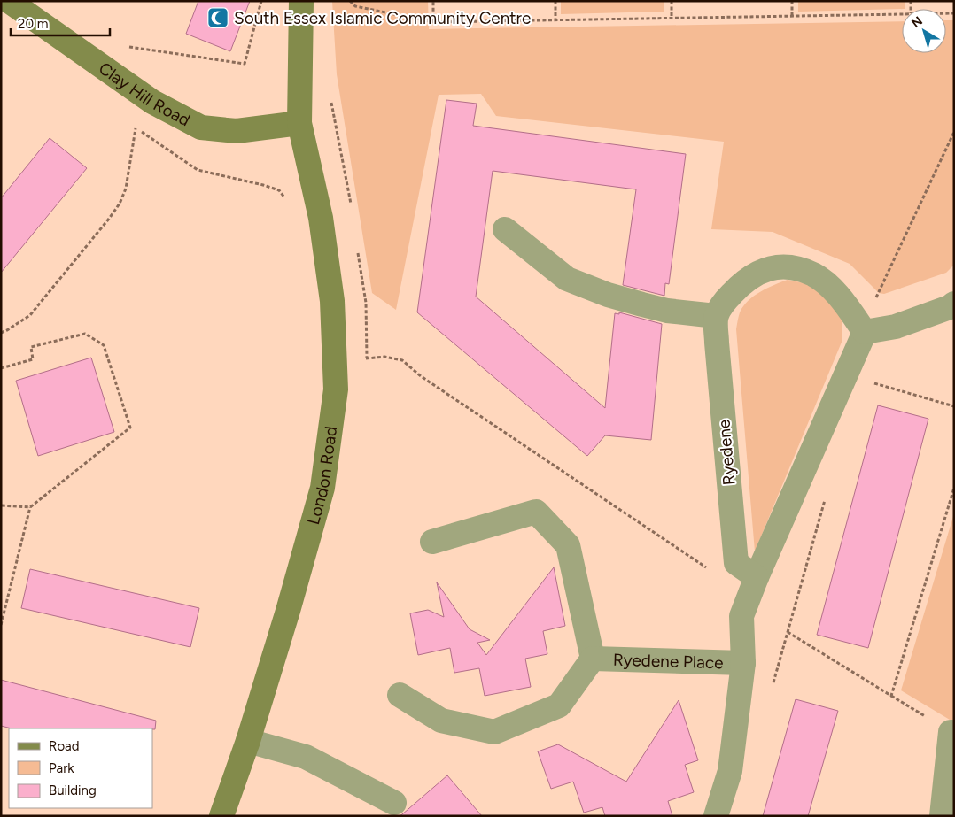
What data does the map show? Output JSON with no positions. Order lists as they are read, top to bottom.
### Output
{
  "streets": {
    "main road": ["Clay Hill Road", "London Road"],
    "street": ["Ryedene", "Ryedene Place"]
  },
  "crossings": [
    ["Clay Hill Road", "London Road"]
  ],
  "places": {
    "mosque": ["South Essex Islamic Community Centre"]
  },
  "legend": ["Road", "Park", "Building"],
  "scale_bar": "20 m",
  "north": "top left"
}
